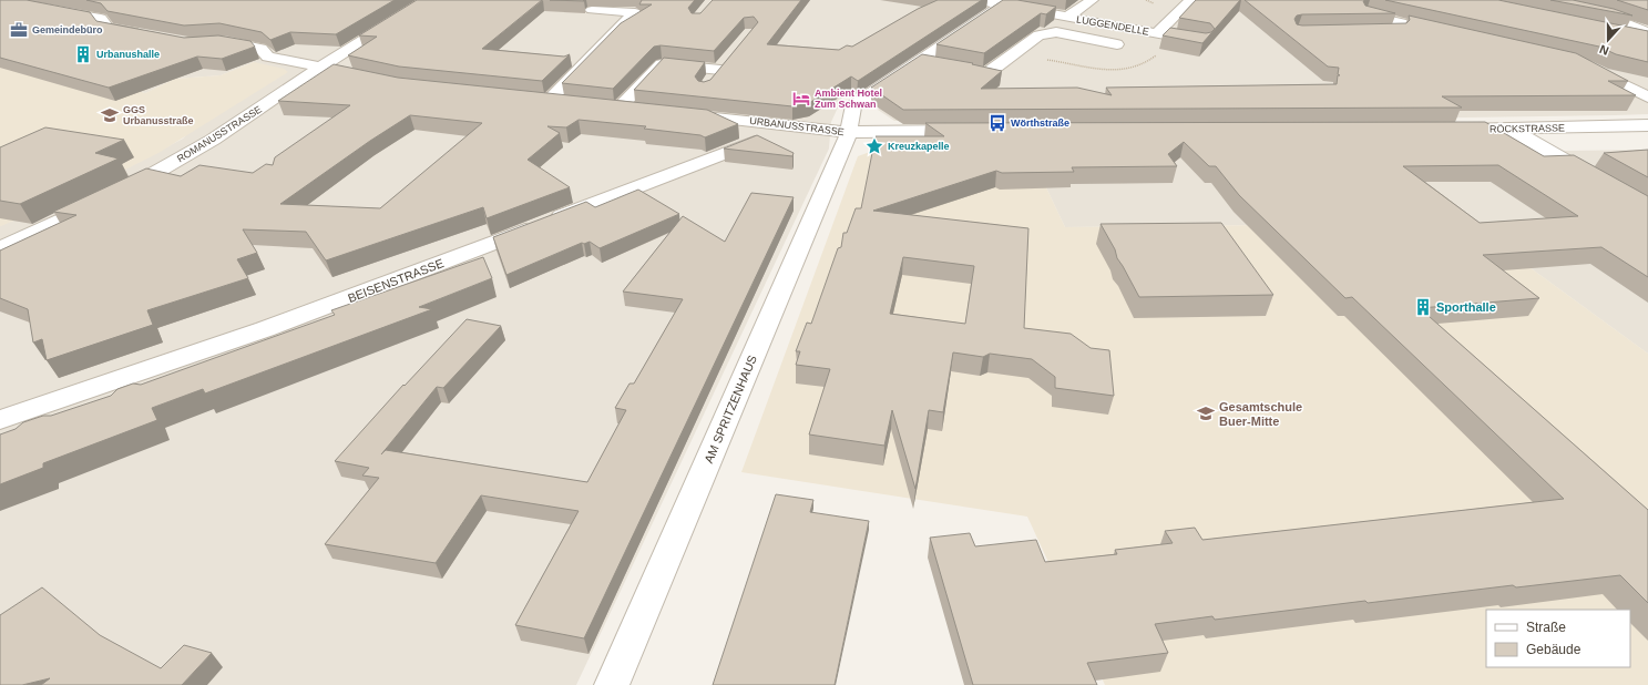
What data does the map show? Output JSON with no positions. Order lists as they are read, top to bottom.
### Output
{
  "streets": {
    "street": [
      "LUGGENDELLE",
      "URBANUSSTRASSE",
      "RÖCKSTRASSE",
      "ROMANUSSTRASSE",
      "BEISENSTRASSE",
      "AM SPRITZENHAUS"
    ]
  },
  "crossings": [
    ["URBANUSSTRASSE", "BEISENSTRASSE"],
    ["URBANUSSTRASSE", "AM SPRITZENHAUS"]
  ],
  "places": {
    "office": ["Gemeindebüro"],
    "building": ["Urbanushalle", "Sporthalle"],
    "hotel": ["Ambient Hotel Zum Schwan"],
    "school or university": ["GGS Urbanusstraße", "Gesamtschule Buer-Mitte"],
    "bus stop": ["Wörthstraße"],
    "place": ["Kreuzkapelle"]
  },
  "legend": ["Straße", "Gebäude"],
  "north": "bottom"
}
